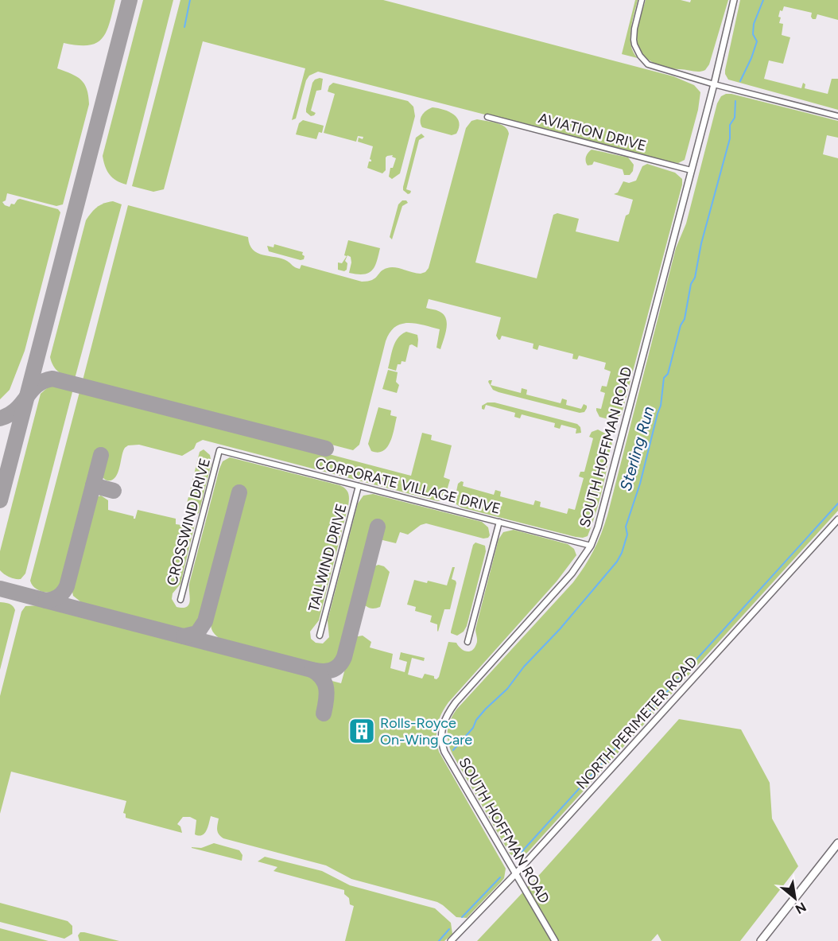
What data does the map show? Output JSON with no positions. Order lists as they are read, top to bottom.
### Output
{
  "streets": {
    "street": [
      "AVIATION DRIVE",
      "SOUTH HOFFMAN ROAD",
      "CORPORATE VILLAGE DRIVE",
      "CROSSWIND DRIVE",
      "TAILWIND DRIVE",
      "NORTH PERIMETER ROAD"
    ]
  },
  "crossings": [
    ["AVIATION DRIVE", "SOUTH HOFFMAN ROAD"],
    ["SOUTH HOFFMAN ROAD", "CORPORATE VILLAGE DRIVE"],
    ["SOUTH HOFFMAN ROAD", "NORTH PERIMETER ROAD"],
    ["CORPORATE VILLAGE DRIVE", "CROSSWIND DRIVE"],
    ["CORPORATE VILLAGE DRIVE", "TAILWIND DRIVE"]
  ],
  "water": ["Sterling Run"],
  "places": {
    "building": ["Rolls-Royce On-Wing Care"]
  },
  "north": "bottom right"
}
